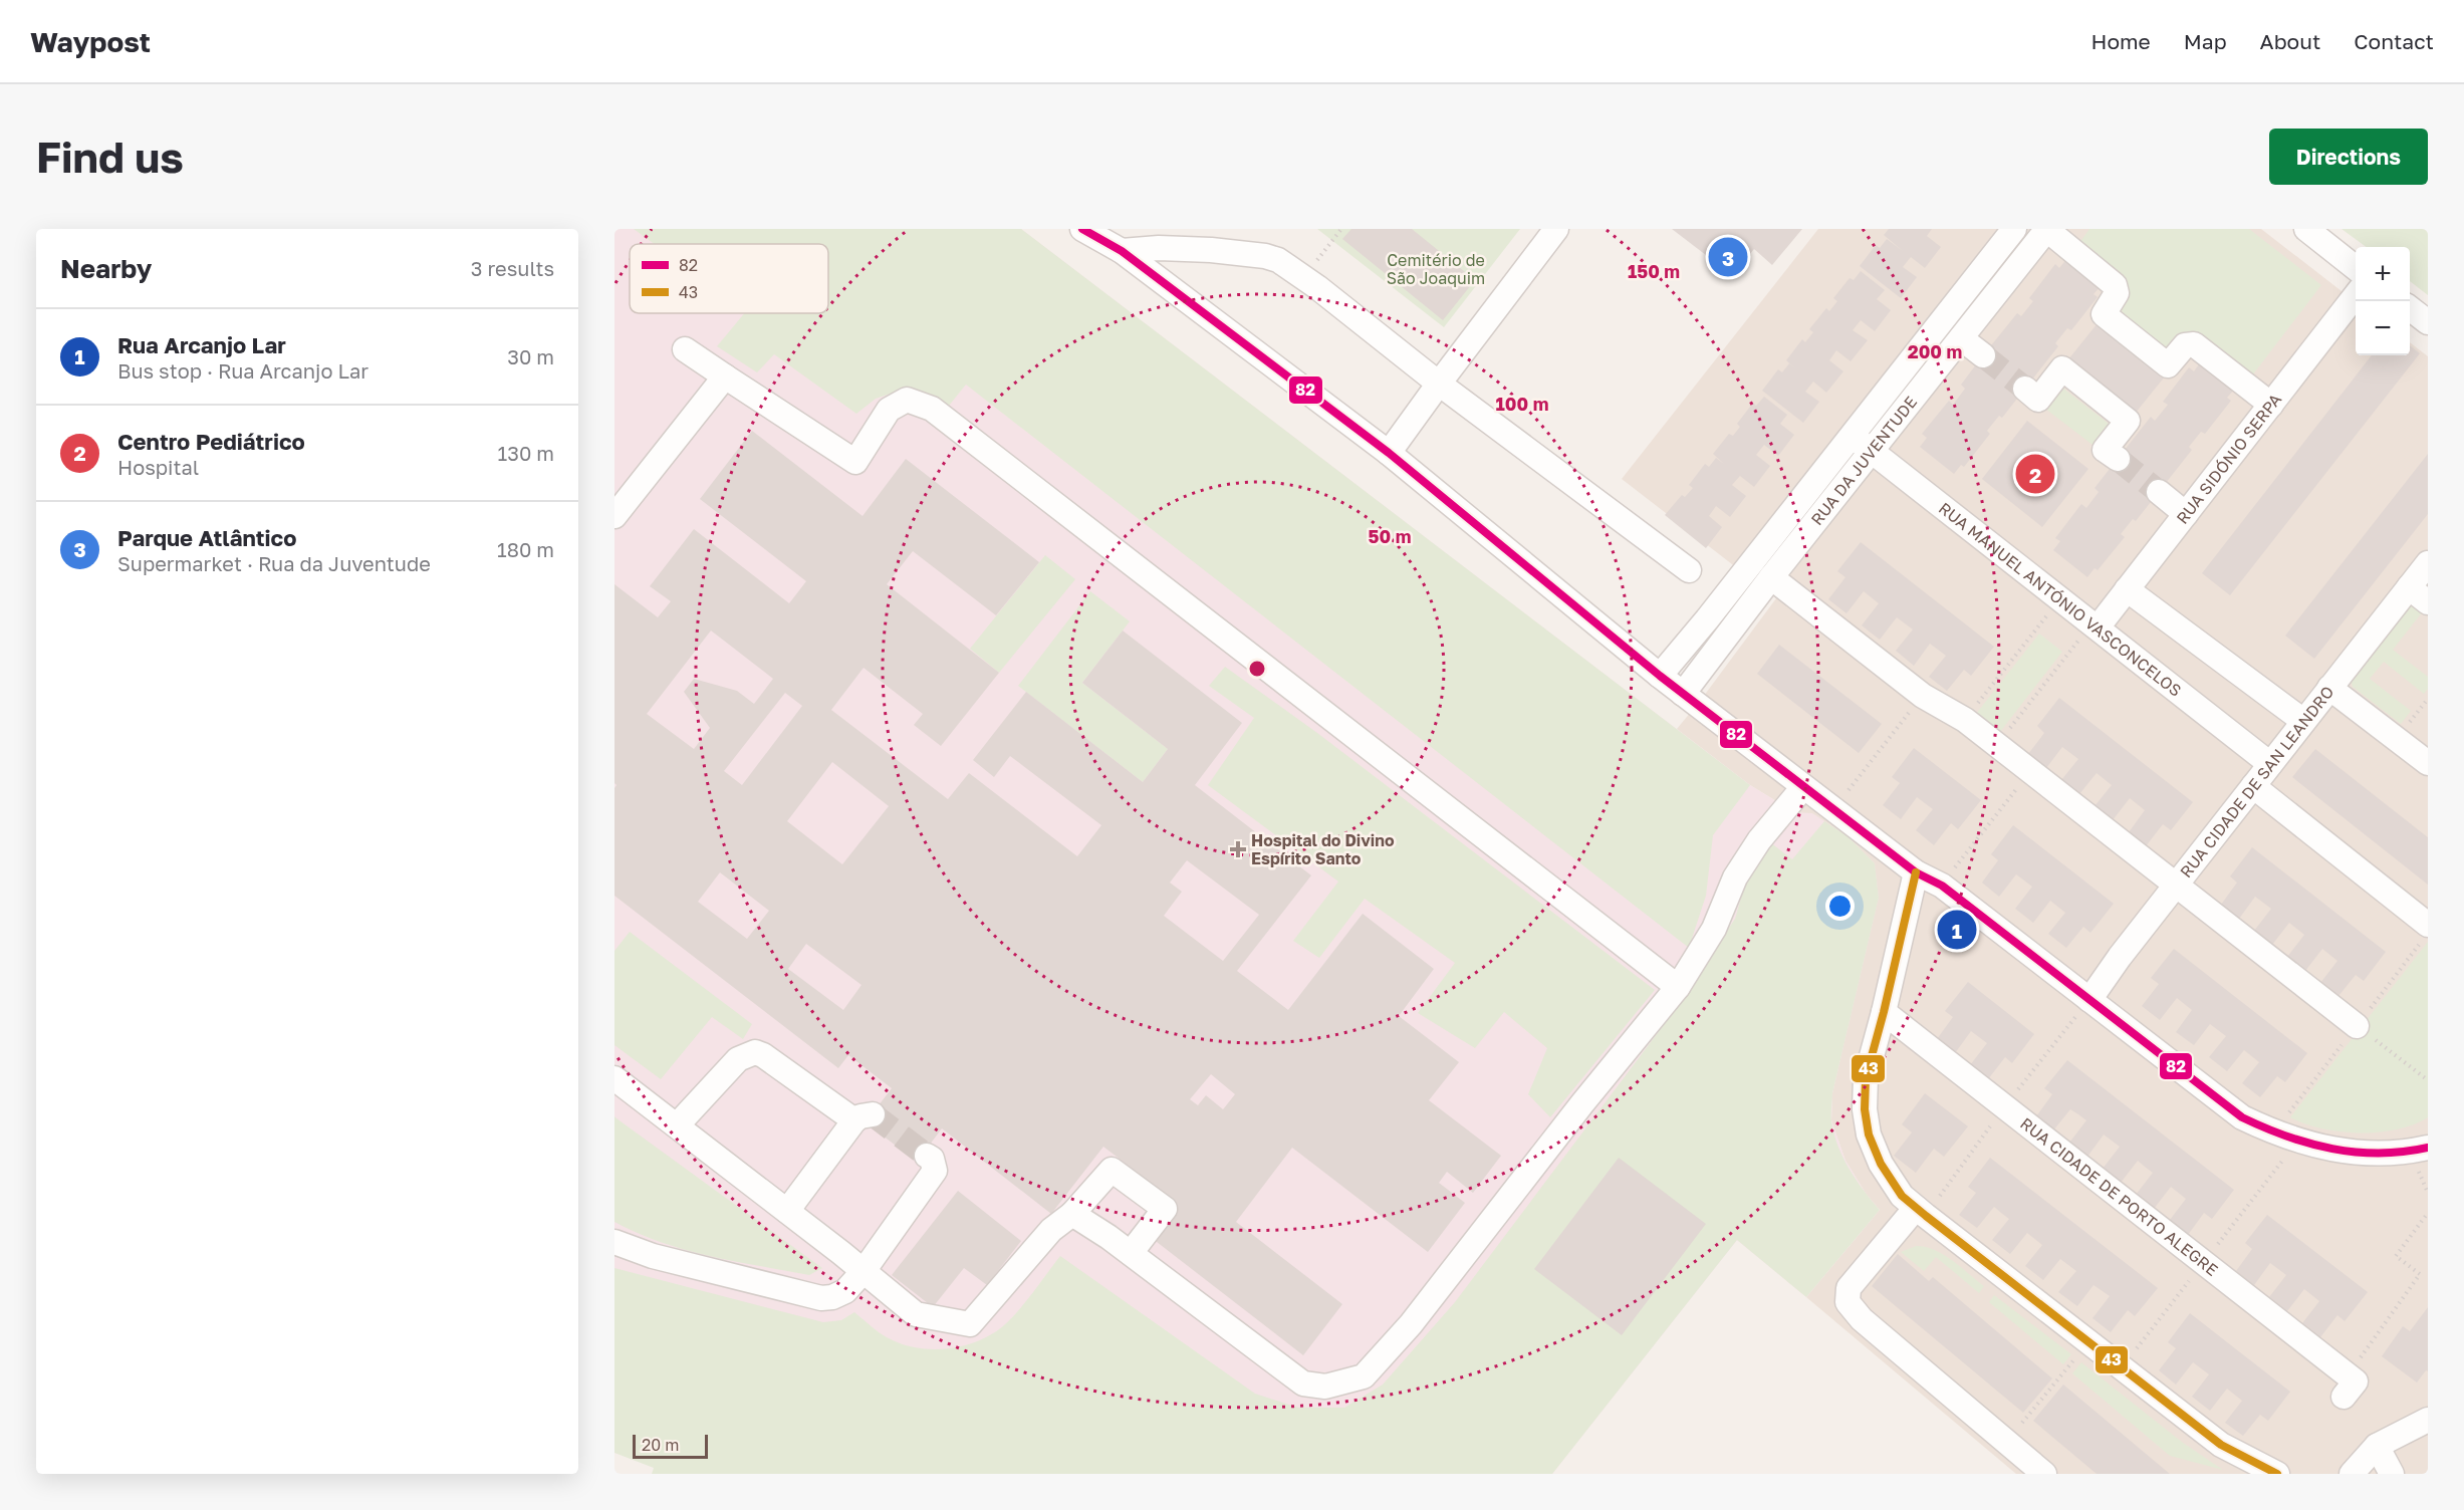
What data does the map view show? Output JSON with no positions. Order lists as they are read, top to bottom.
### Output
{
  "streets": {
    "street": [
      "RUA SIDÓNIO SERPA",
      "RUA DA JUVENTUDE",
      "RUA MANUEL ANTÓNIO VASCONCELOS",
      "RUA CIDADE DE SAN LEANDRO",
      "RUA CIDADE DE PORTO ALEGRE"
    ]
  },
  "crossings": [
    ["RUA SIDÓNIO SERPA", "RUA MANUEL ANTÓNIO VASCONCELOS"],
    ["RUA DA JUVENTUDE", "RUA MANUEL ANTÓNIO VASCONCELOS"],
    ["RUA MANUEL ANTÓNIO VASCONCELOS", "RUA CIDADE DE SAN LEANDRO"]
  ],
  "parks": ["Cemitério de São Joaquim"],
  "places": {
    "health": ["Hospital do Divino Espírito Santo"]
  },
  "lines": ["transit line 82", "transit line 43"],
  "legend": ["82", "43"],
  "scale_bar": "20 m",
  "page": {
    "header": "Waypost",
    "nav": [
      "Home",
      "Map",
      "About",
      "Contact"
    ],
    "buttons": "Directions",
    "title": "Find us",
    "heading": ["Nearby", "3 results"],
    "pins": ["3", "2", "1"],
    "map_buttons": ["+", "−"],
    "list": [
      {
        "mark": "1",
        "name": "Rua Arcanjo Lar",
        "note": "Bus stop · Rua Arcanjo Lar",
        "value": "30 m"
      },
      {
        "mark": "2",
        "name": "Centro Pediátrico",
        "note": "Hospital",
        "value": "130 m"
      },
      {
        "mark": "3",
        "name": "Parque Atlântico",
        "note": "Supermarket · Rua da Juventude",
        "value": "180 m"
      }
    ],
    "scale": "20 m"
  },
  "rings": [
    "150 m",
    "200 m",
    "100 m",
    "50 m"
  ]
}
